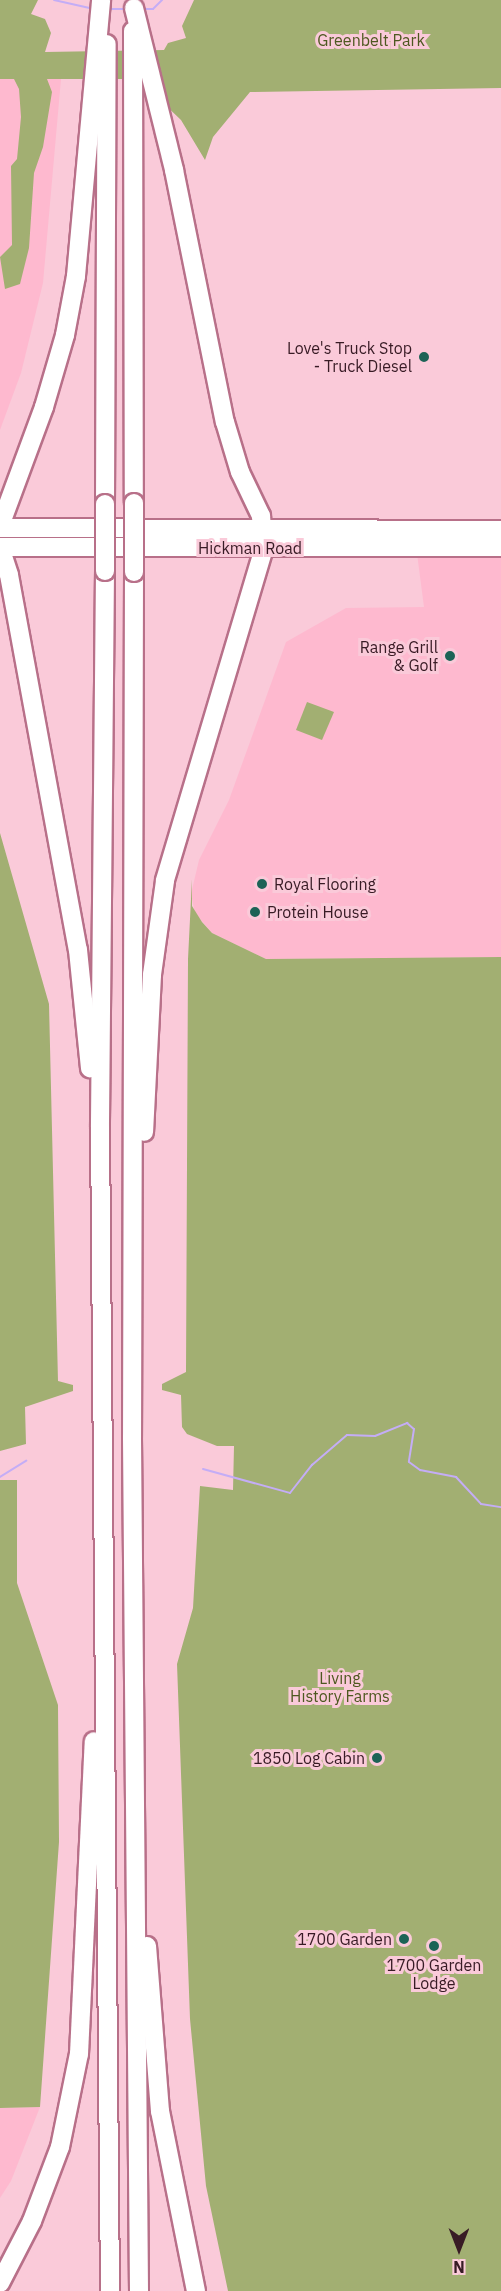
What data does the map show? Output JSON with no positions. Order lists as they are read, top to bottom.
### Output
{
  "streets": {
    "highway": ["Hickman Road"]
  },
  "parks": ["Greenbelt Park", "Living History Farms"],
  "places": [
    "Love's Truck Stop - Truck Diesel",
    "Range Grill & Golf",
    "Royal Flooring",
    "Protein House",
    "1850 Log Cabin",
    "1700 Garden",
    "1700 Garden Lodge"
  ],
  "north": "bottom"
}
